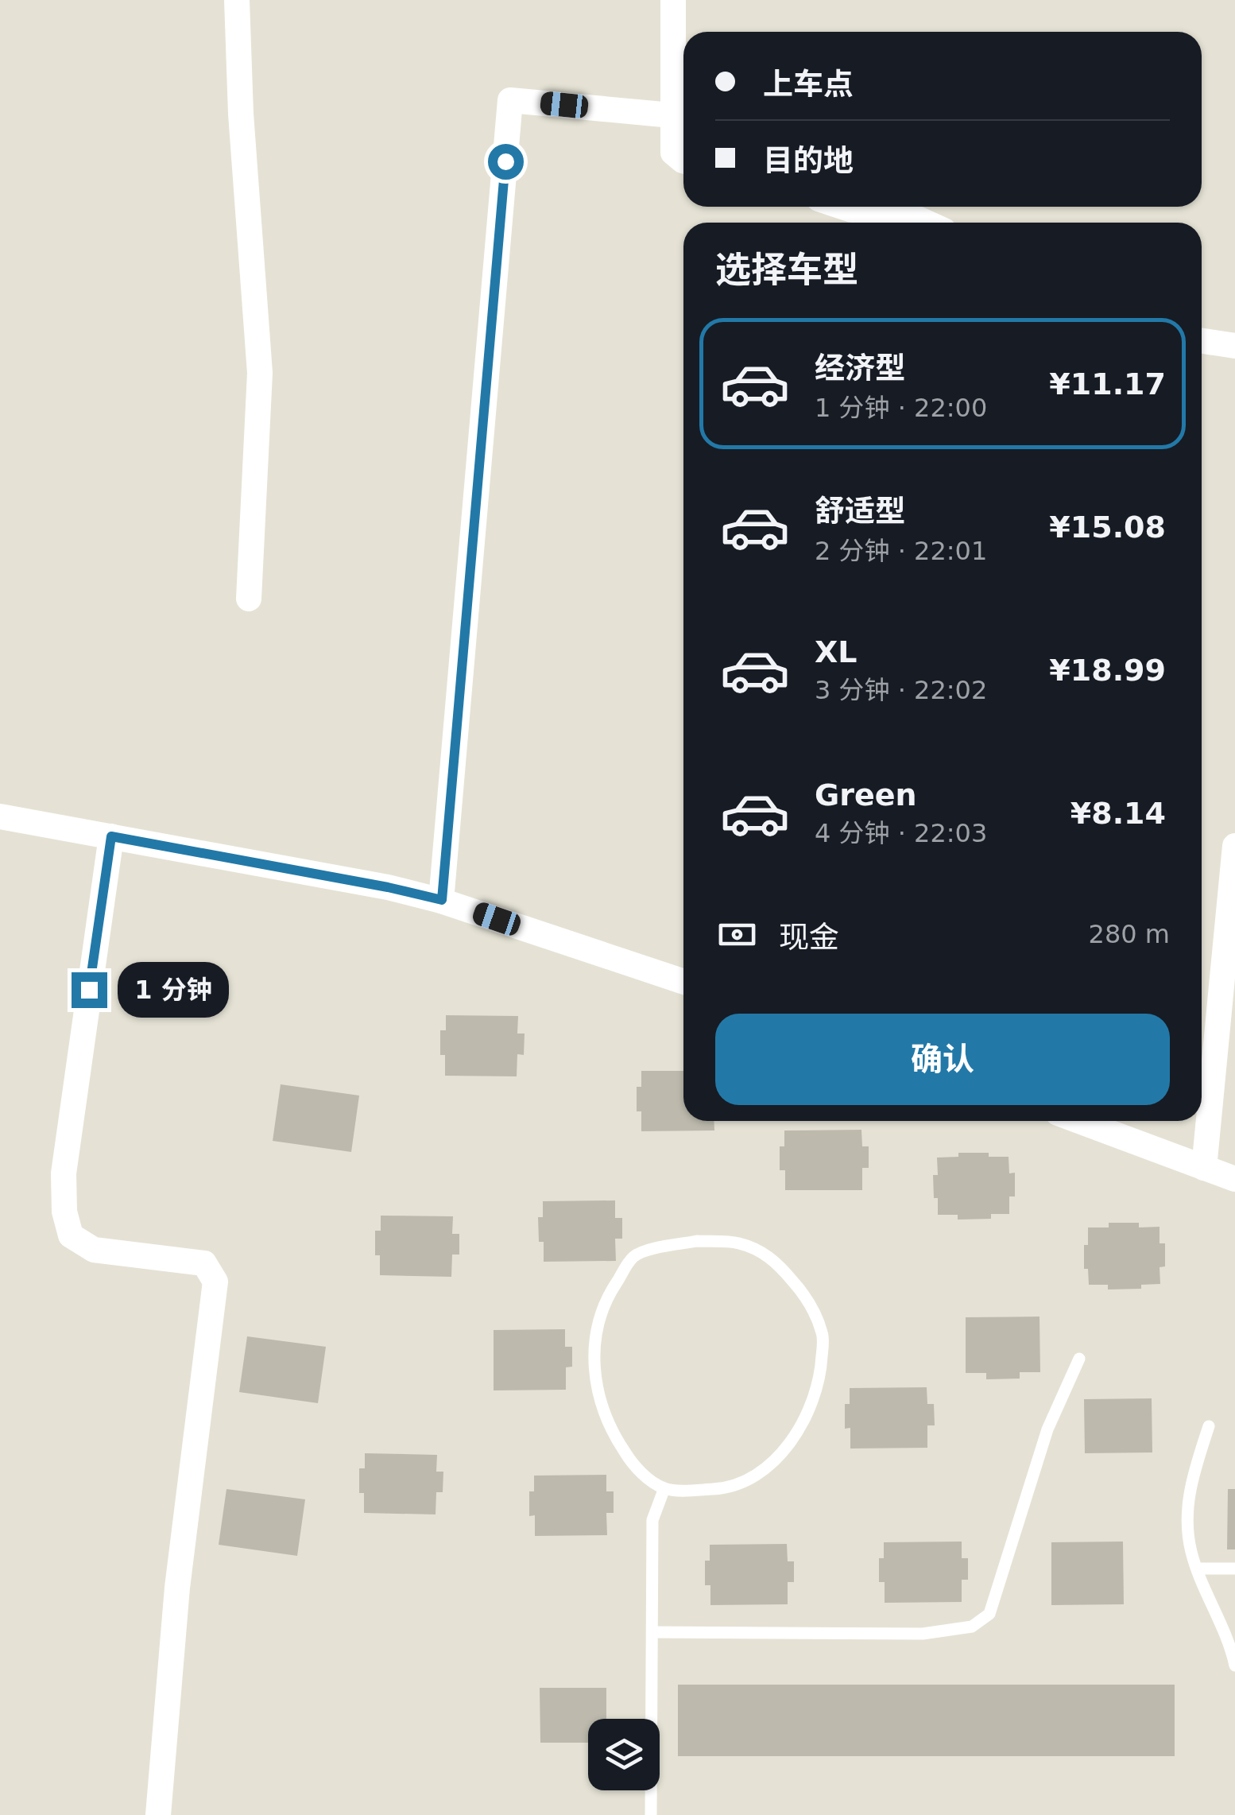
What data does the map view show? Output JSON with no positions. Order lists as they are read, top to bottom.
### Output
{
  "page": {
    "banner": ["上车点", "目的地"],
    "heading": "选择车型",
    "list": [
      {
        "name": "经济型",
        "note": "1 分钟 · 22:00",
        "value": "¥11.17"
      },
      {
        "name": "舒适型",
        "note": "2 分钟 · 22:01",
        "value": "¥15.08"
      },
      {
        "name": "XL",
        "note": "3 分钟 · 22:02",
        "value": "¥18.99"
      },
      {
        "name": "Green",
        "note": "4 分钟 · 22:03",
        "value": "¥8.14"
      }
    ],
    "pay": ["现金", "280 m"],
    "bubble": "1 分钟",
    "buttons": "确认"
  }
}
